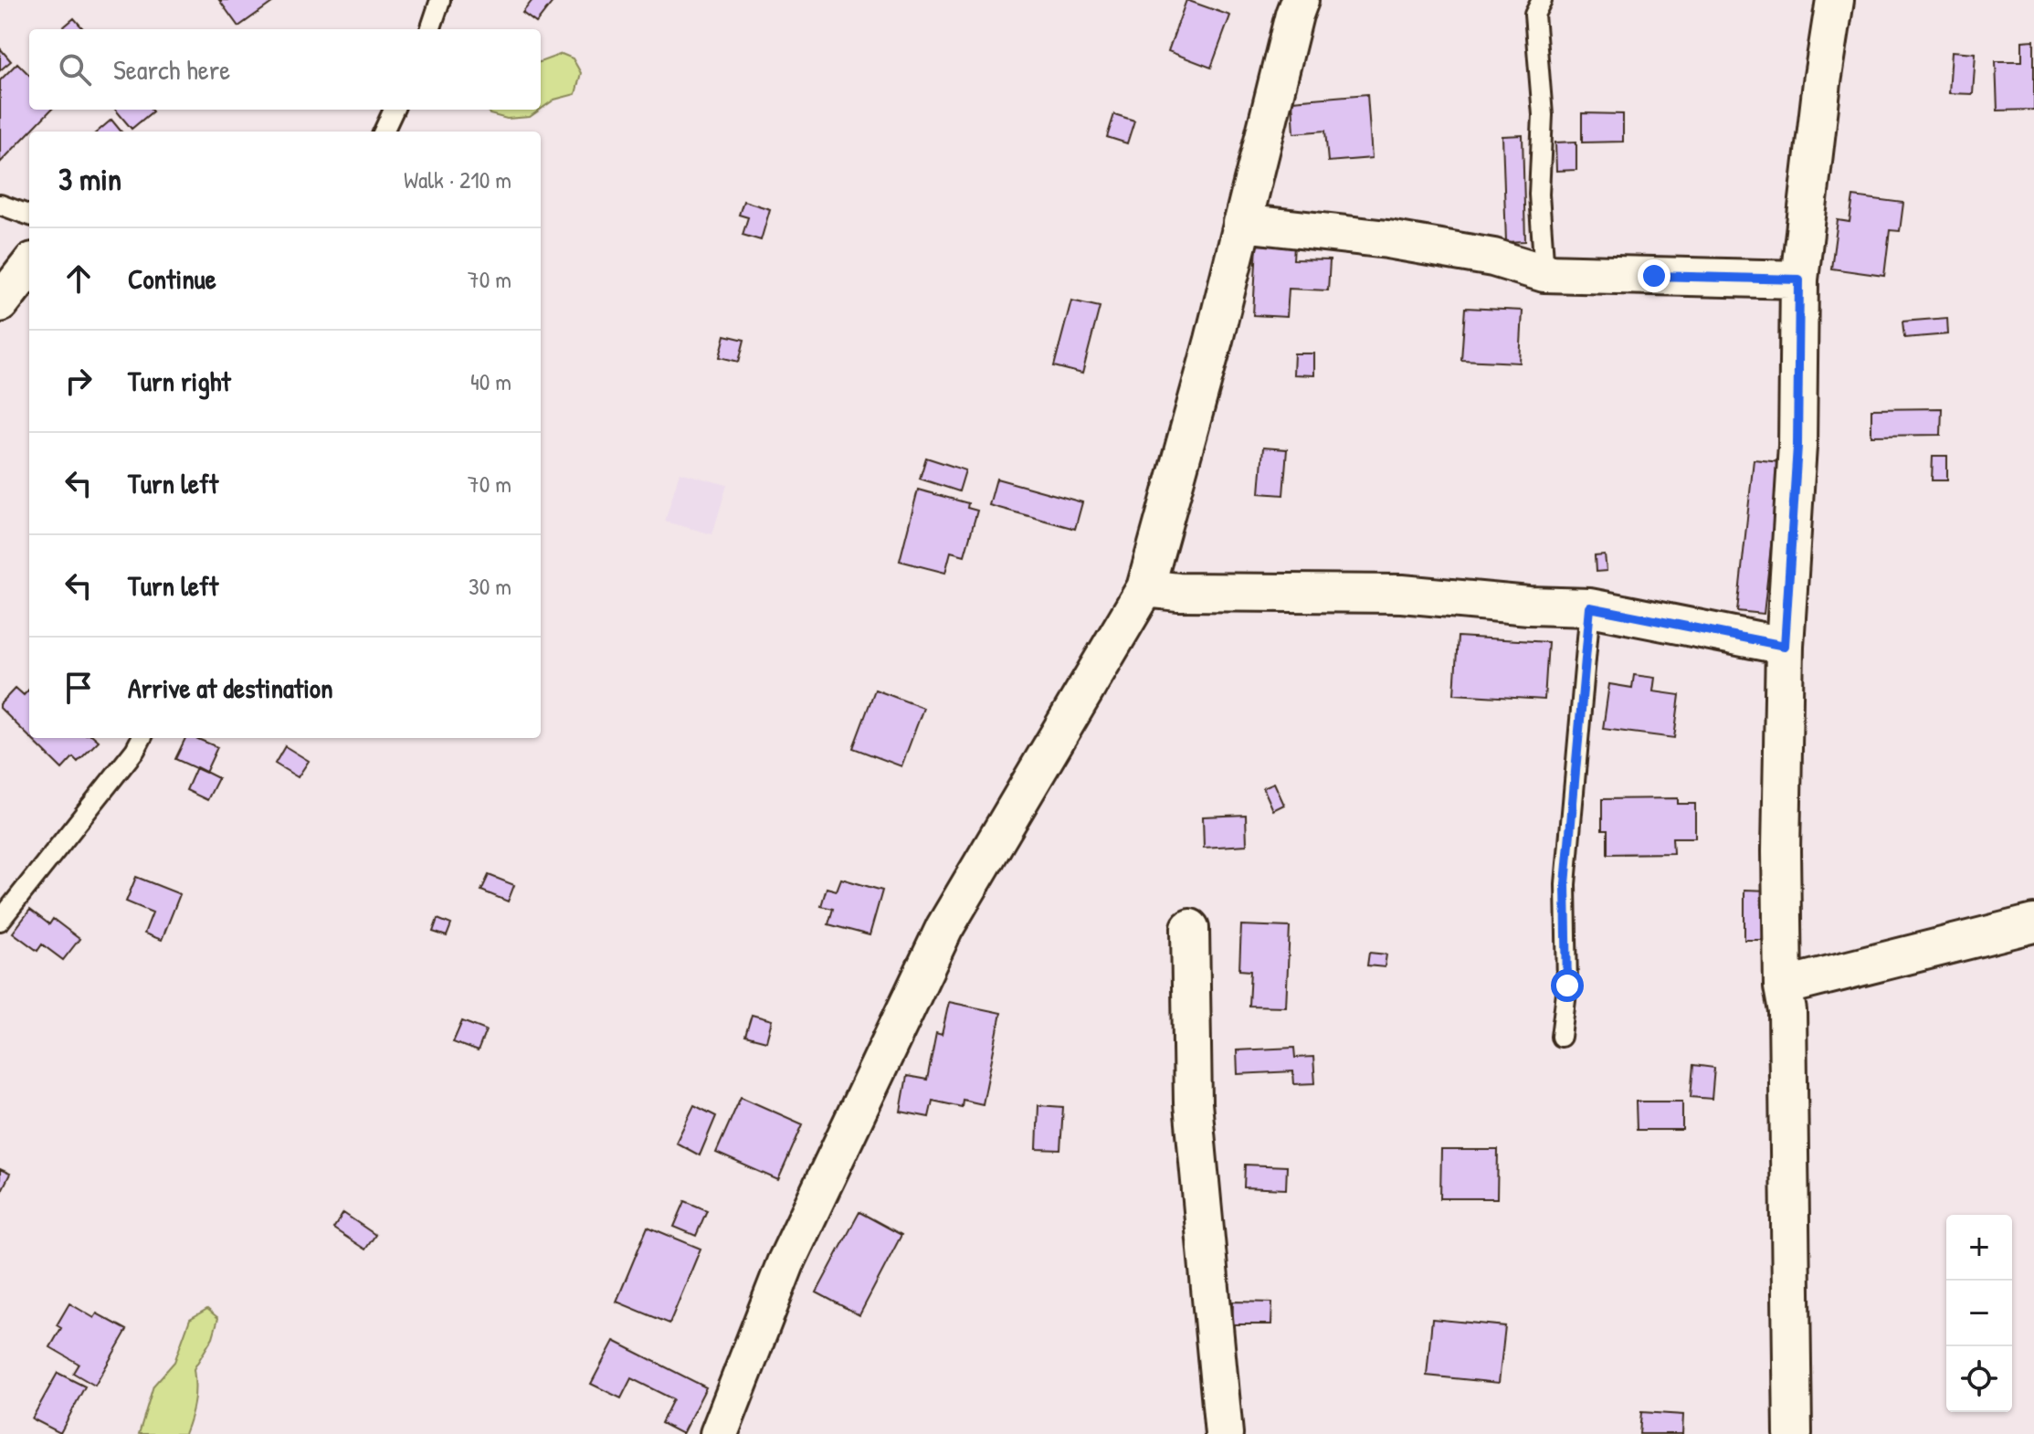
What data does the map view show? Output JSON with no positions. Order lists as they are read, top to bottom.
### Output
{
  "page": {
    "search": "Search here",
    "heading": ["3 min", "Walk · 210 m"],
    "list": [
      ["Continue", "70 m"],
      ["Turn right", "40 m"],
      ["Turn left", "70 m"],
      ["Turn left", "30 m"],
      "Arrive at destination"
    ],
    "map_buttons": ["+", "−"]
  }
}
